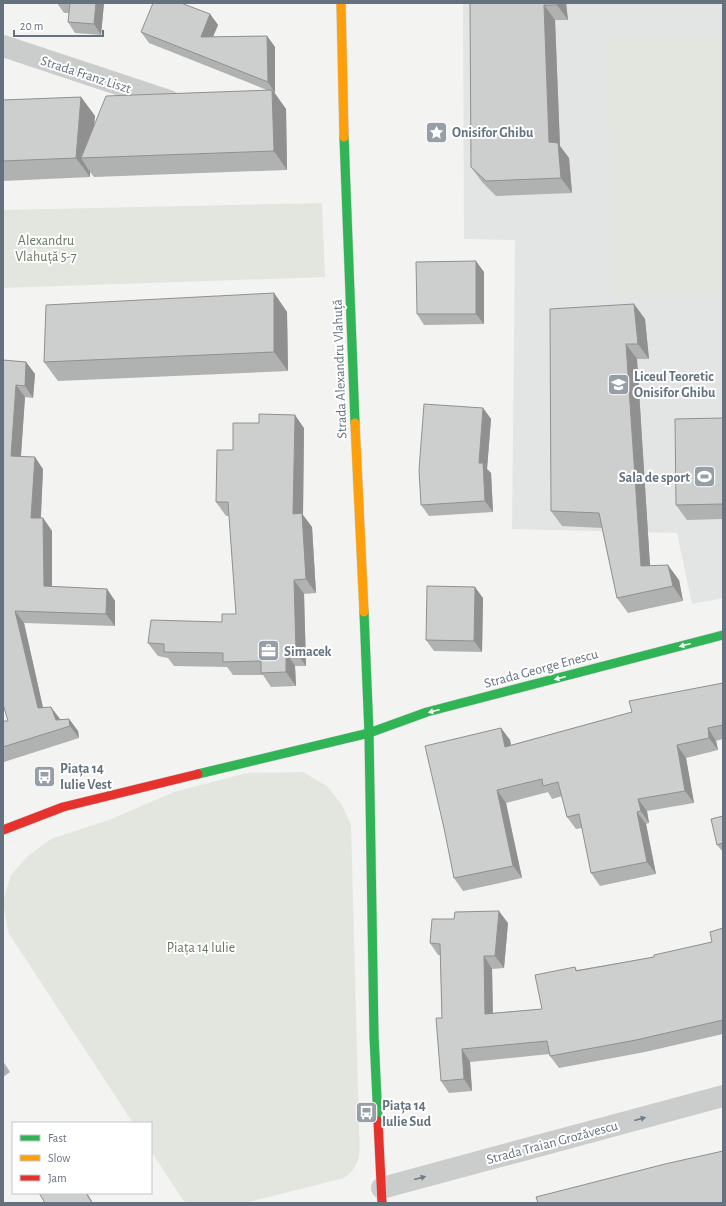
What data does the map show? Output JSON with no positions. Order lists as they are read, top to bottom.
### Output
{
  "streets": {
    "main road": ["Strada Alexandru Vlahuță", "Strada George Enescu"],
    "street": ["Strada Franz Liszt", "Strada Traian Grozăvescu"]
  },
  "crossings": [
    ["Strada Alexandru Vlahuță", "Strada George Enescu"]
  ],
  "one_way": ["Strada George Enescu", "Strada Traian Grozăvescu"],
  "parks": ["Alexandru Vlahuță 5-7", "Piața 14 Iulie"],
  "places": {
    "place": ["Onisifor Ghibu"],
    "school or university": ["Liceul Teoretic Onisifor Ghibu"],
    "sports": ["Sala de sport"],
    "office": ["Simacek"],
    "bus stop": ["Piața 14 Iulie Vest", "Piața 14 Iulie Sud"]
  },
  "legend": ["Fast", "Slow", "Jam"],
  "scale_bar": "20 m"
}
